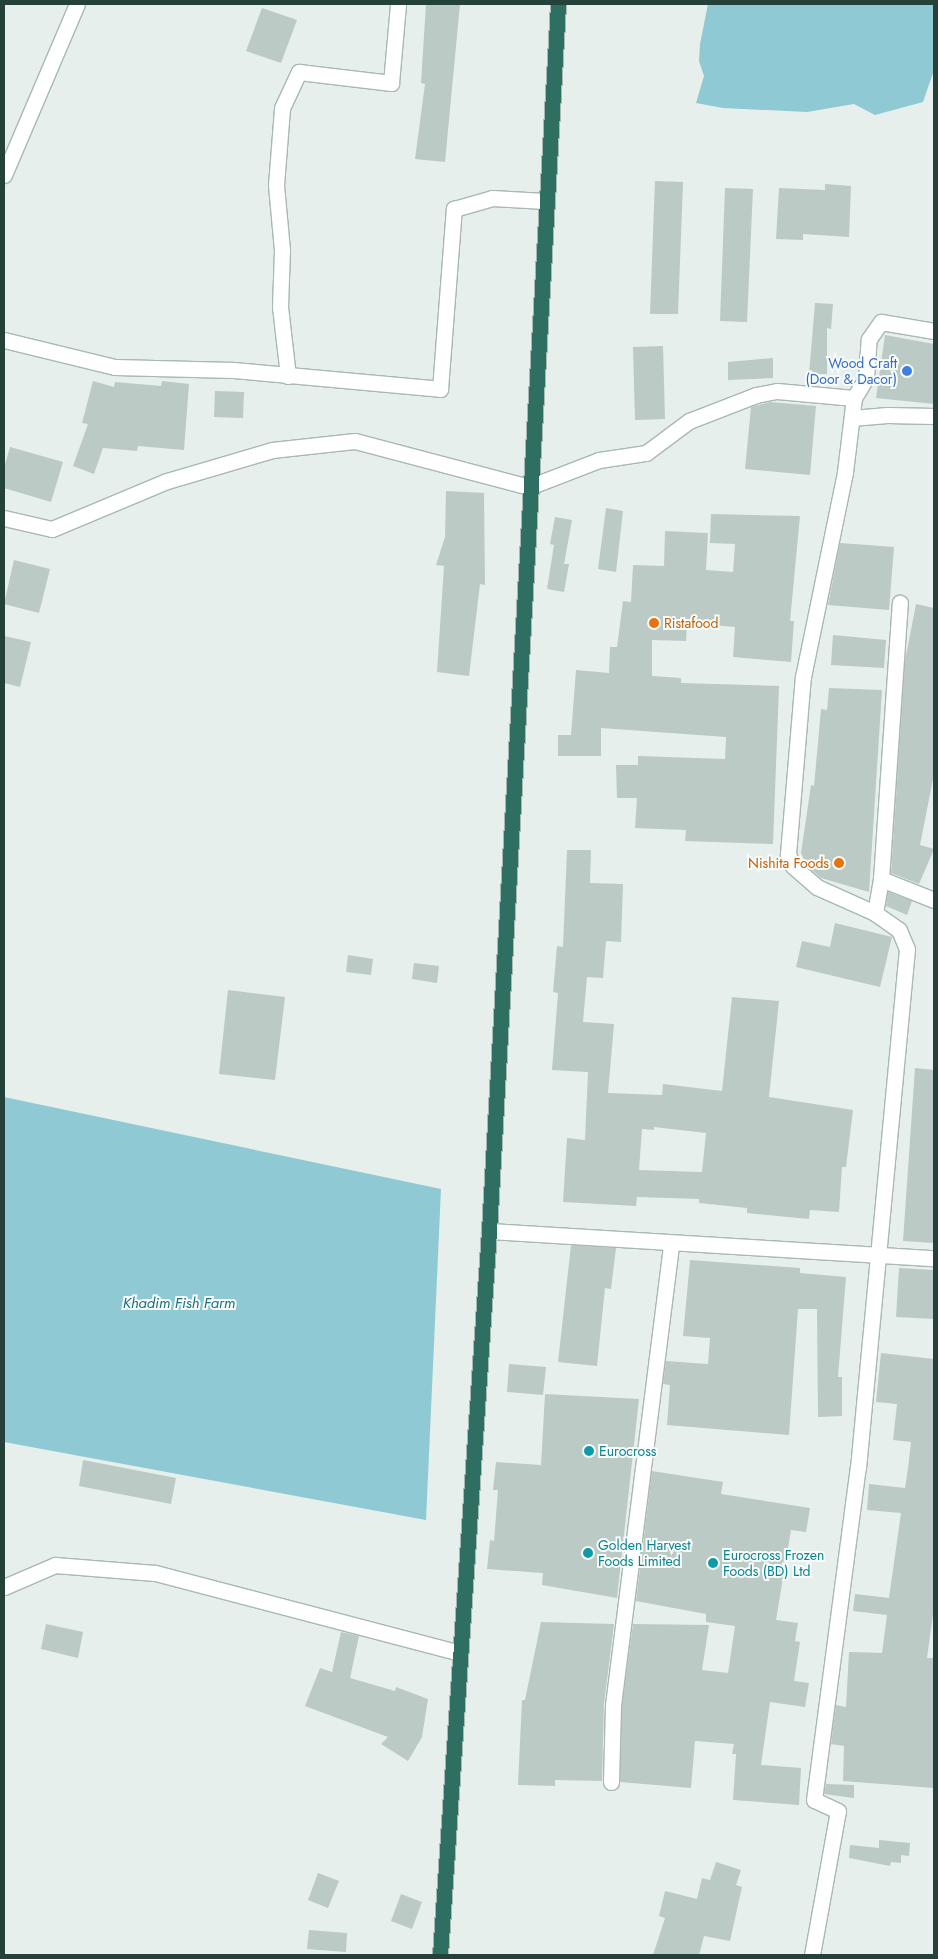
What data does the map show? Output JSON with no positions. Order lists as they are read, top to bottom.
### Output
{
  "water": ["Khadim Fish Farm"],
  "places": [
    "Wood Craft (Door & Dacor)",
    "Ristafood",
    "Nishita Foods",
    "Eurocross",
    "Golden Harvest Foods Limited",
    "Eurocross Frozen Foods (BD) Ltd"
  ]
}
